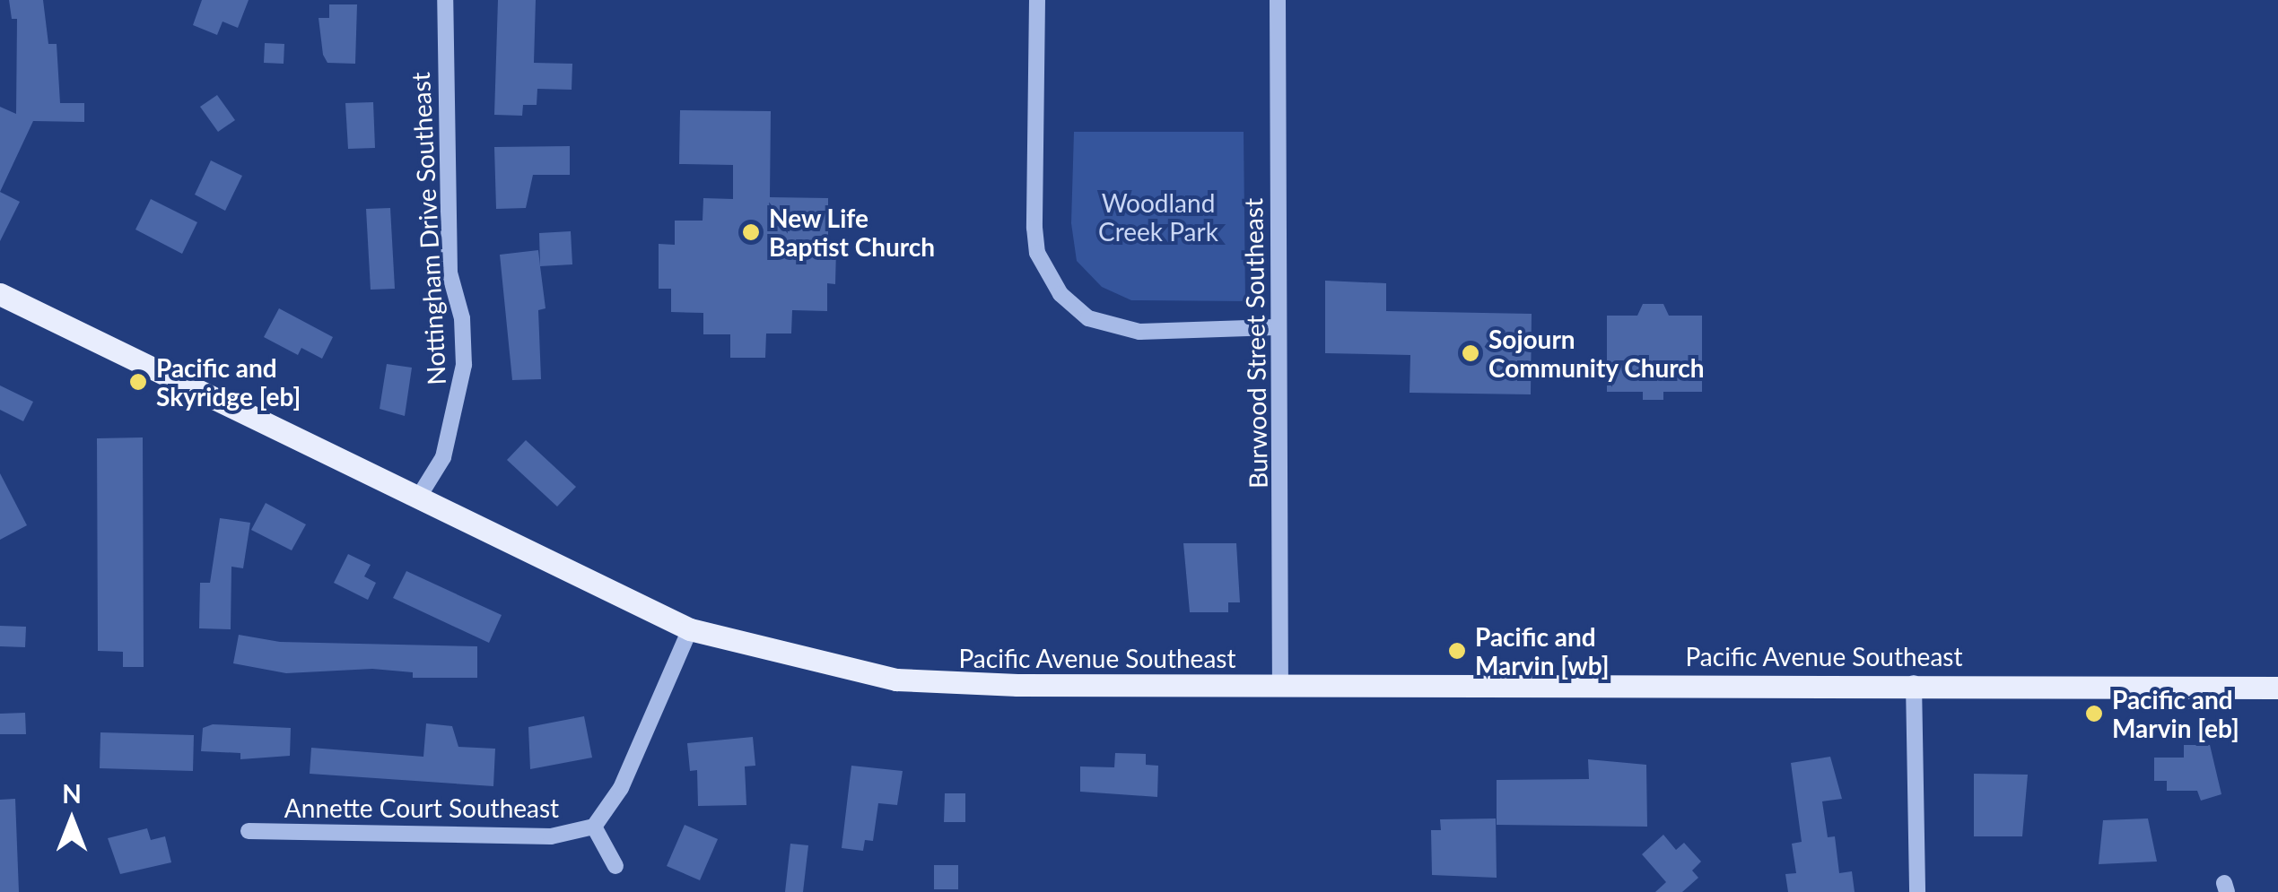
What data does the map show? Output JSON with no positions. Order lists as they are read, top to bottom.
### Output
{
  "streets": {
    "main road": ["Pacific Avenue Southeast"],
    "street": ["Nottingham Drive Southeast", "Burwood Street Southeast", "Annette Court Southeast"]
  },
  "crossings": [
    ["Nottingham Drive Southeast", "Pacific Avenue Southeast"],
    ["Burwood Street Southeast", "Pacific Avenue Southeast"],
    ["Pacific Avenue Southeast", "Annette Court Southeast"]
  ],
  "parks": ["Woodland Creek Park"],
  "places": [
    "New Life Baptist Church",
    "Sojourn Community Church",
    "Pacific and Skyridge [eb]",
    "Pacific and Marvin [wb]",
    "Pacific and Marvin [eb]"
  ],
  "north": "top"
}
